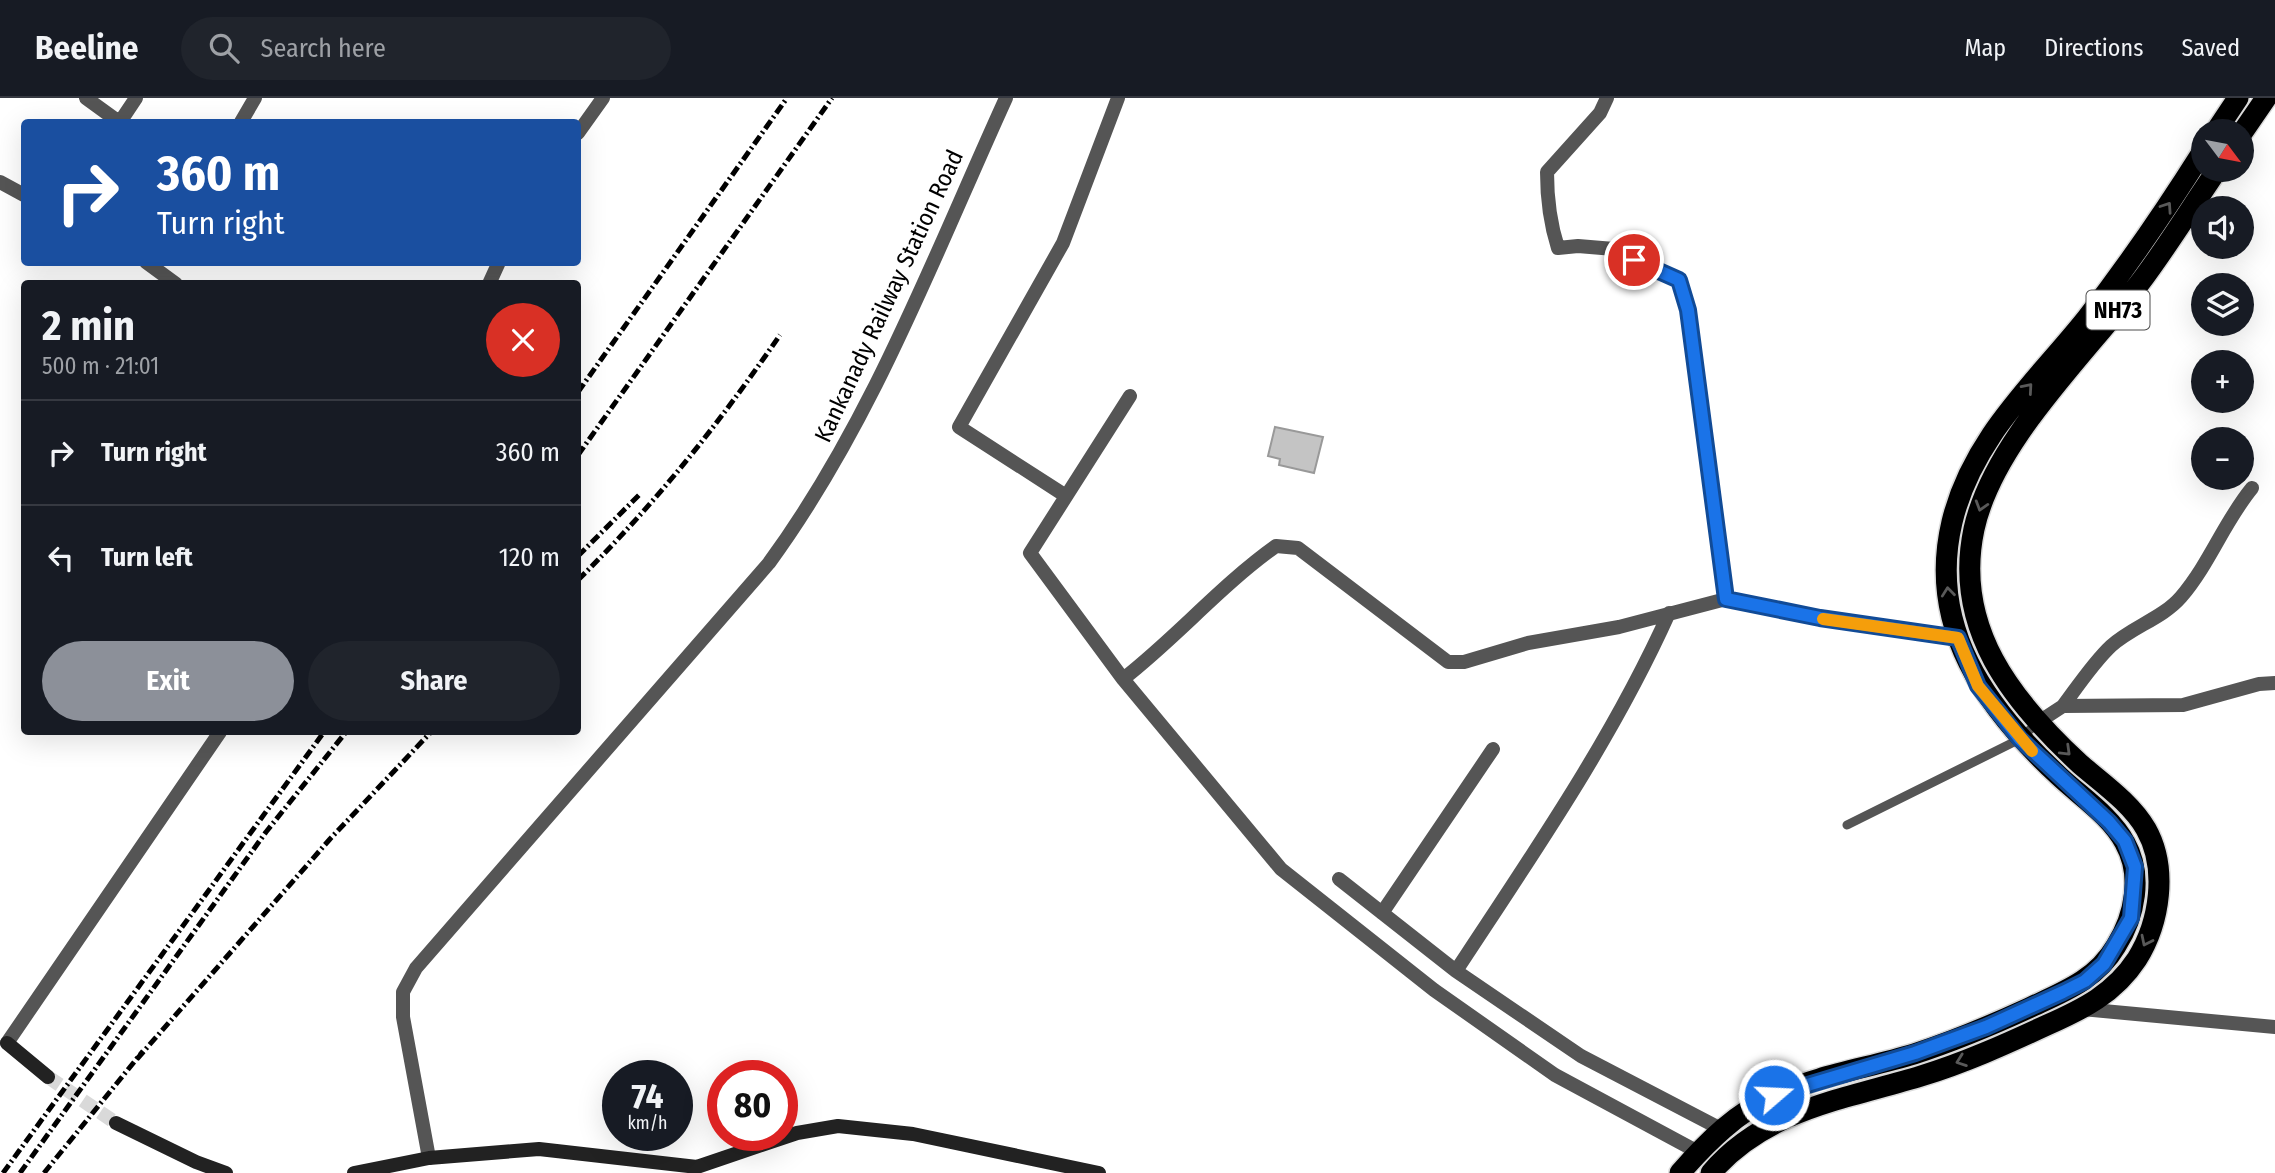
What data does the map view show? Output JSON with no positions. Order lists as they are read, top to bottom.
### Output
{
  "streets": {
    "highway": ["NH73"],
    "street": ["Kankanady Railway Station Road"]
  },
  "north": "bottom right",
  "page": {
    "header": "Beeline",
    "search": "Search here",
    "nav": ["Map", "Directions", "Saved"],
    "map_buttons": ["+", "−"],
    "turn": ["360 m", "Turn right"],
    "heading": ["2 min", "500 m · 21:01"],
    "list": [
      {
        "name": "Turn right",
        "value": "360 m"
      },
      {
        "name": "Turn left",
        "value": "120 m"
      }
    ],
    "buttons": ["Exit", "Share"],
    "speed": "74 km/h",
    "limit": "80"
  }
}
